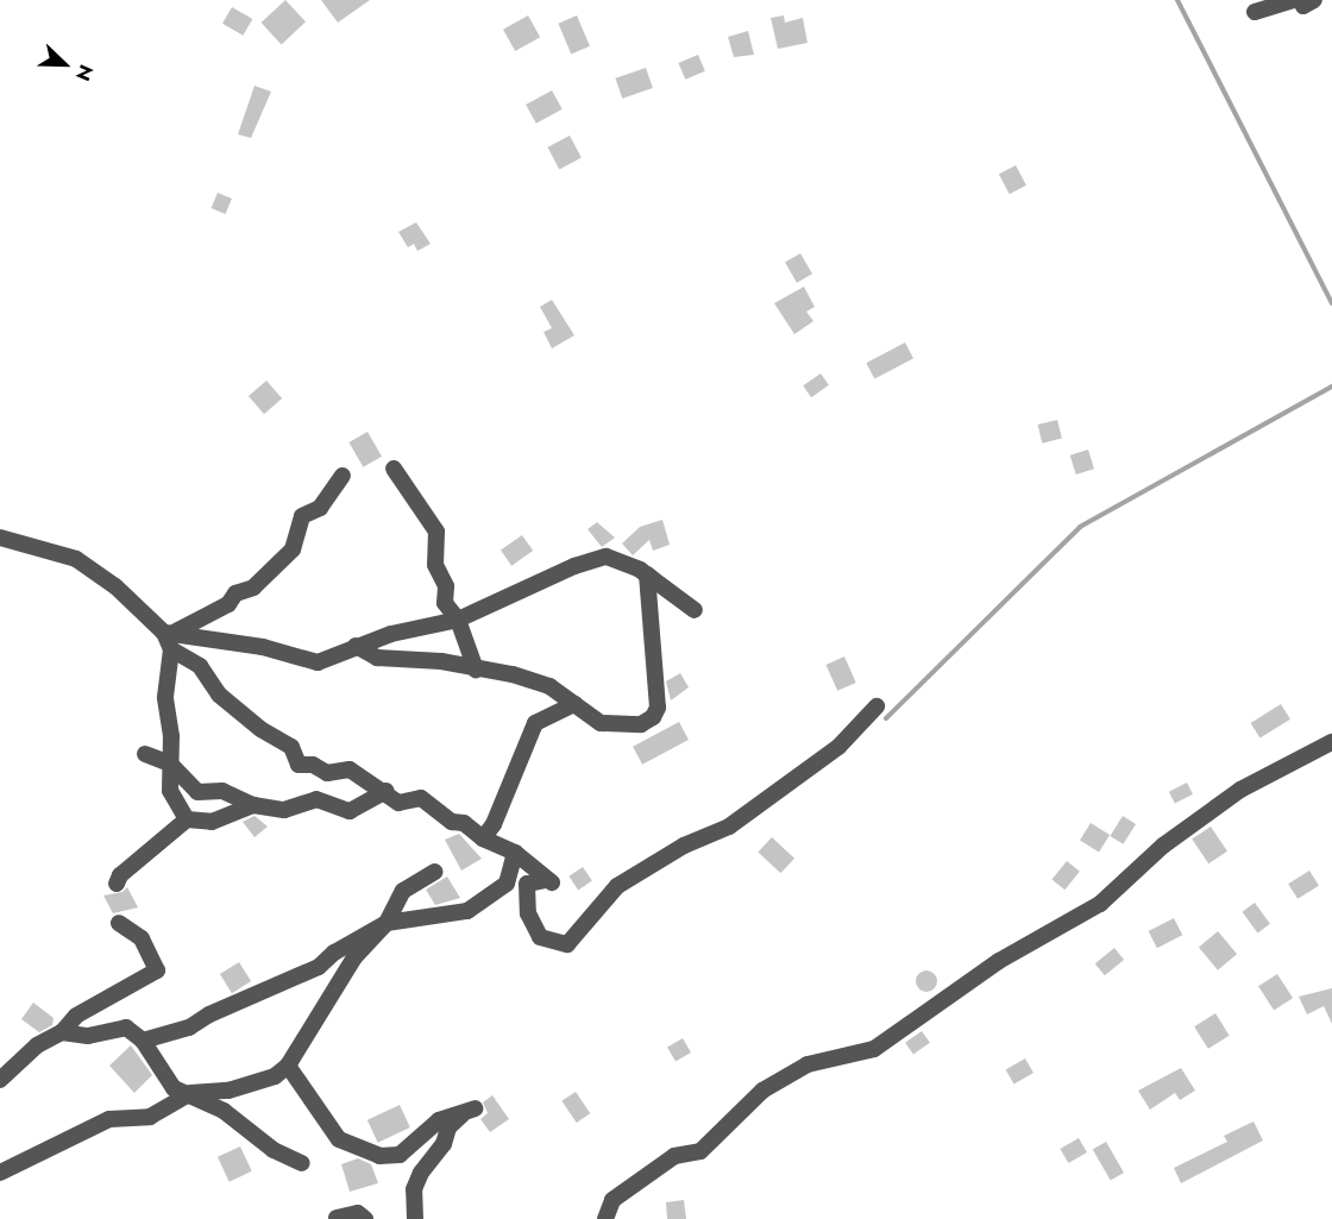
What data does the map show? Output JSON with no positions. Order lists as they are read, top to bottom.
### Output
{
  "north": "bottom right"
}
